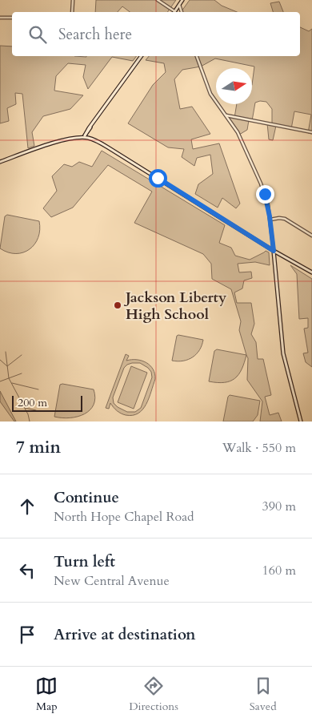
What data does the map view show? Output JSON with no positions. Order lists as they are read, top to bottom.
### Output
{
  "places": ["Jackson Liberty High School"],
  "scale_bar": "200 m",
  "north": "right",
  "page": {
    "search": "Search here",
    "scale": "200 m",
    "heading": ["7 min", "Walk · 550 m"],
    "list": [
      ["Continue", "North Hope Chapel Road", "390 m"],
      ["Turn left", "New Central Avenue", "160 m"],
      "Arrive at destination"
    ],
    "nav": ["Map", "Directions", "Saved"]
  }
}
